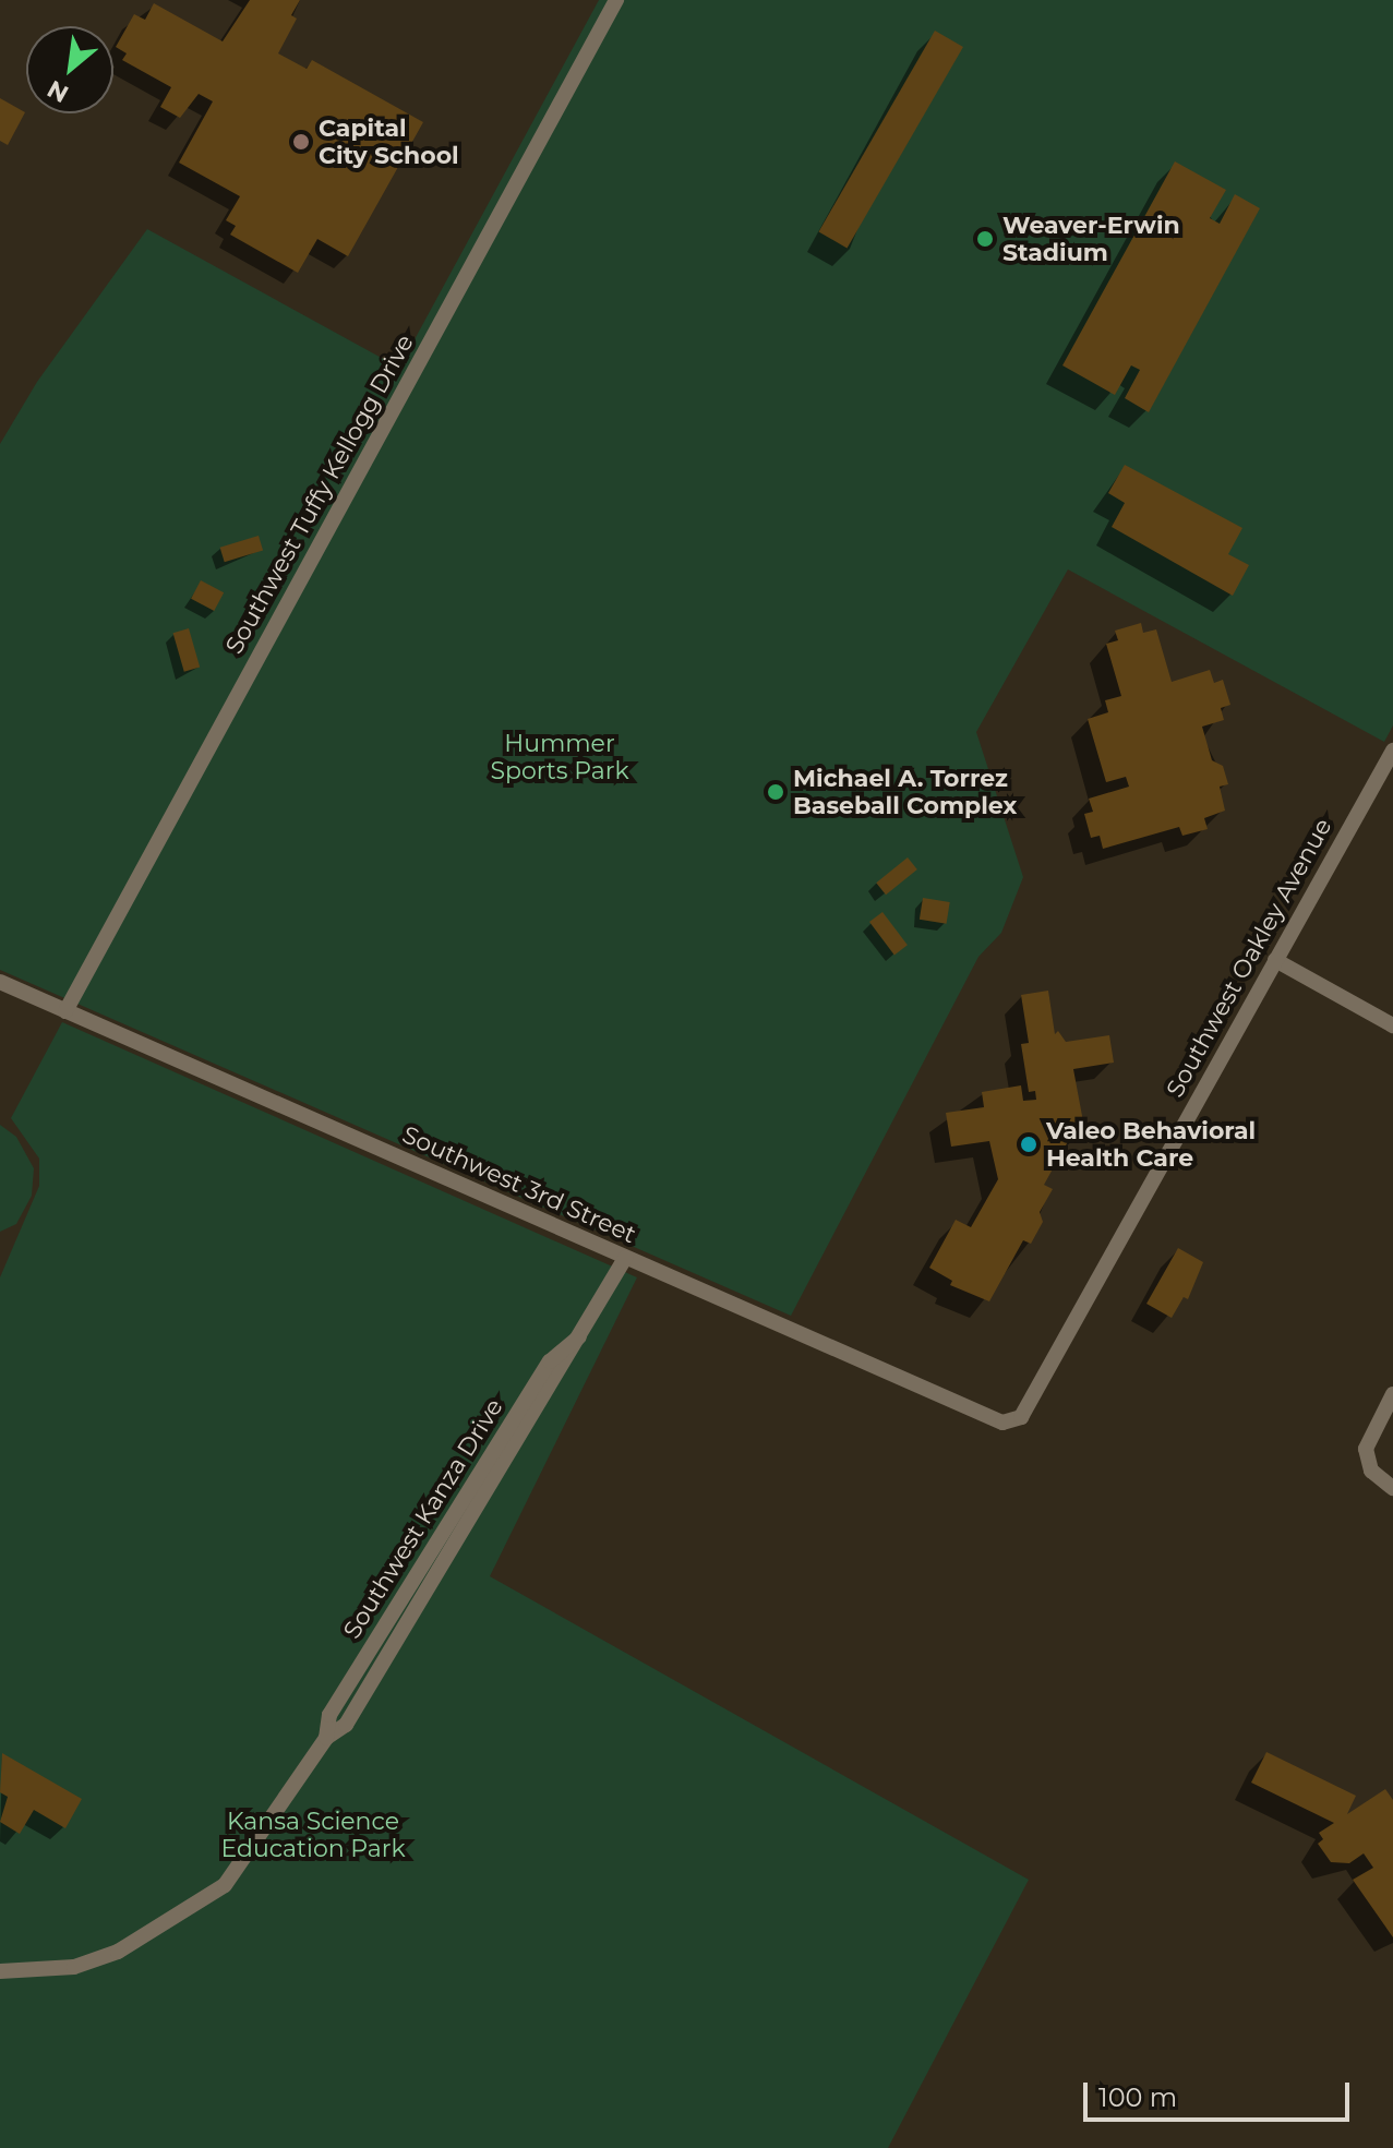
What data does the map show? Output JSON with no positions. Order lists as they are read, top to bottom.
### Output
{
  "streets": {
    "street": [
      "Southwest Tuffy Kellogg Drive",
      "Southwest Oakley Avenue",
      "Southwest 3rd Street",
      "Southwest Kanza Drive"
    ]
  },
  "crossings": [
    ["Southwest Tuffy Kellogg Drive", "Southwest 3rd Street"],
    ["Southwest Oakley Avenue", "Southwest 3rd Street"],
    ["Southwest 3rd Street", "Southwest Kanza Drive"]
  ],
  "parks": ["Hummer Sports Park", "Kansa Science Education Park"],
  "places": [
    "Capital City School",
    "Weaver-Erwin Stadium",
    "Michael A. Torrez Baseball Complex",
    "Valeo Behavioral Health Care"
  ],
  "scale_bar": "100 m",
  "north": "bottom left"
}
